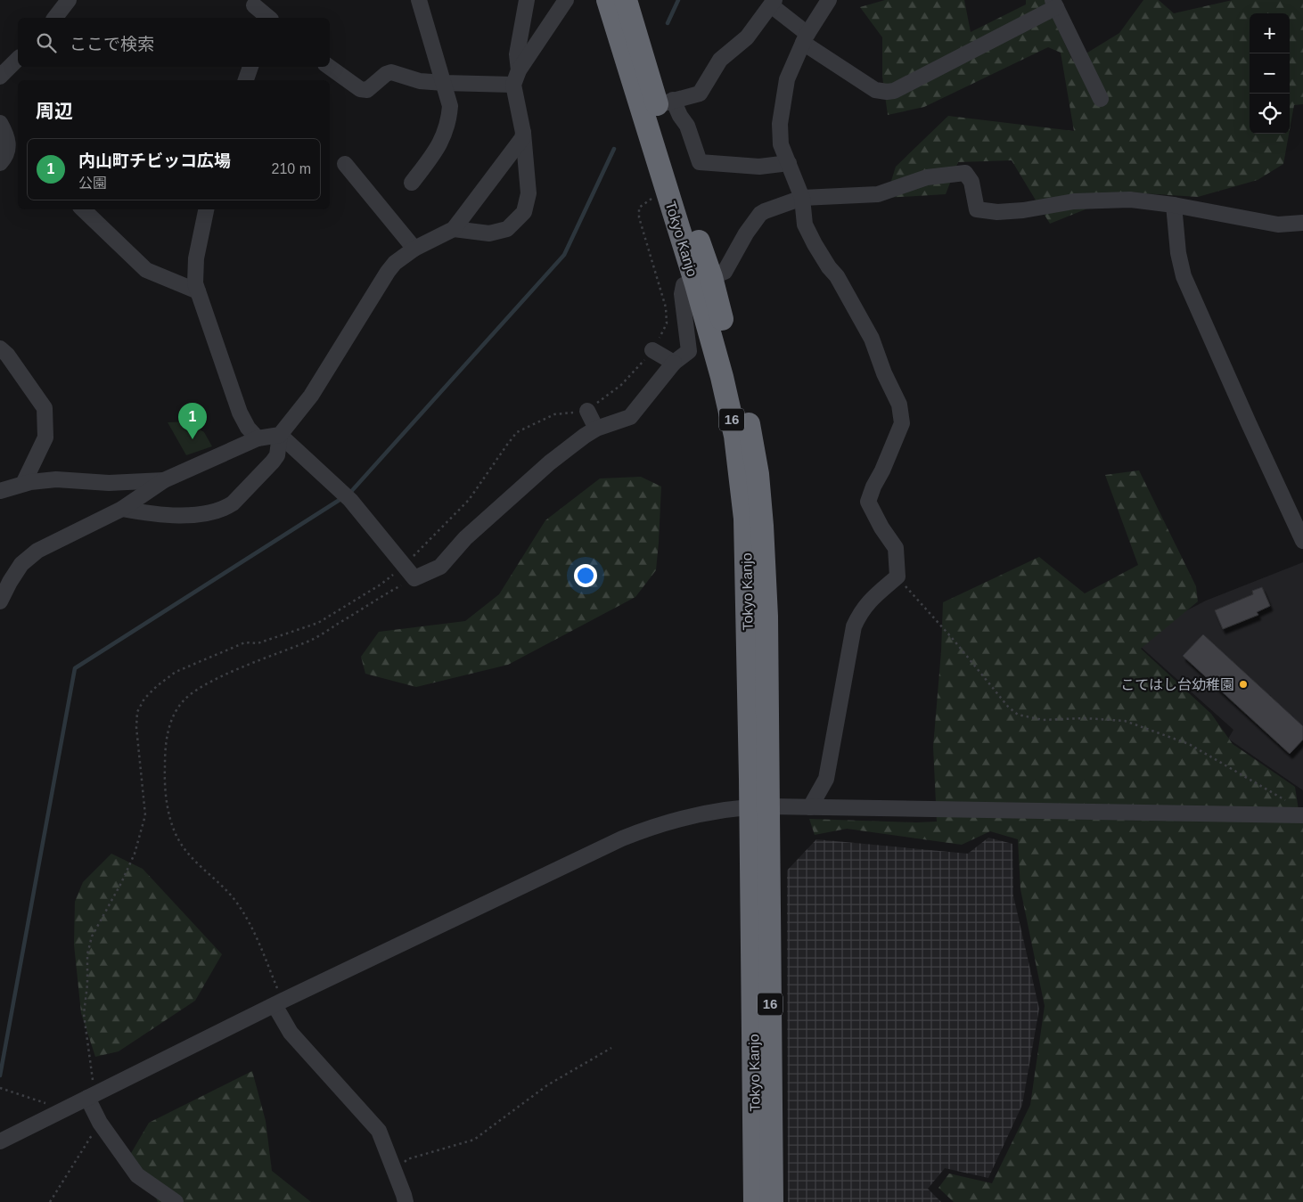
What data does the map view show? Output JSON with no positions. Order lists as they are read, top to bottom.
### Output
{
  "streets": {
    "highway": ["Tokyo Kanjo", "16"]
  },
  "places": ["こてはし台幼稚園"],
  "page": {
    "map_buttons": ["+", "−"],
    "search": "ここで検索",
    "heading": "周辺",
    "list": [
      {
        "mark": "1",
        "name": "内山町チビッコ広場",
        "note": "公園",
        "value": "210 m"
      }
    ],
    "pins": "1"
  }
}
